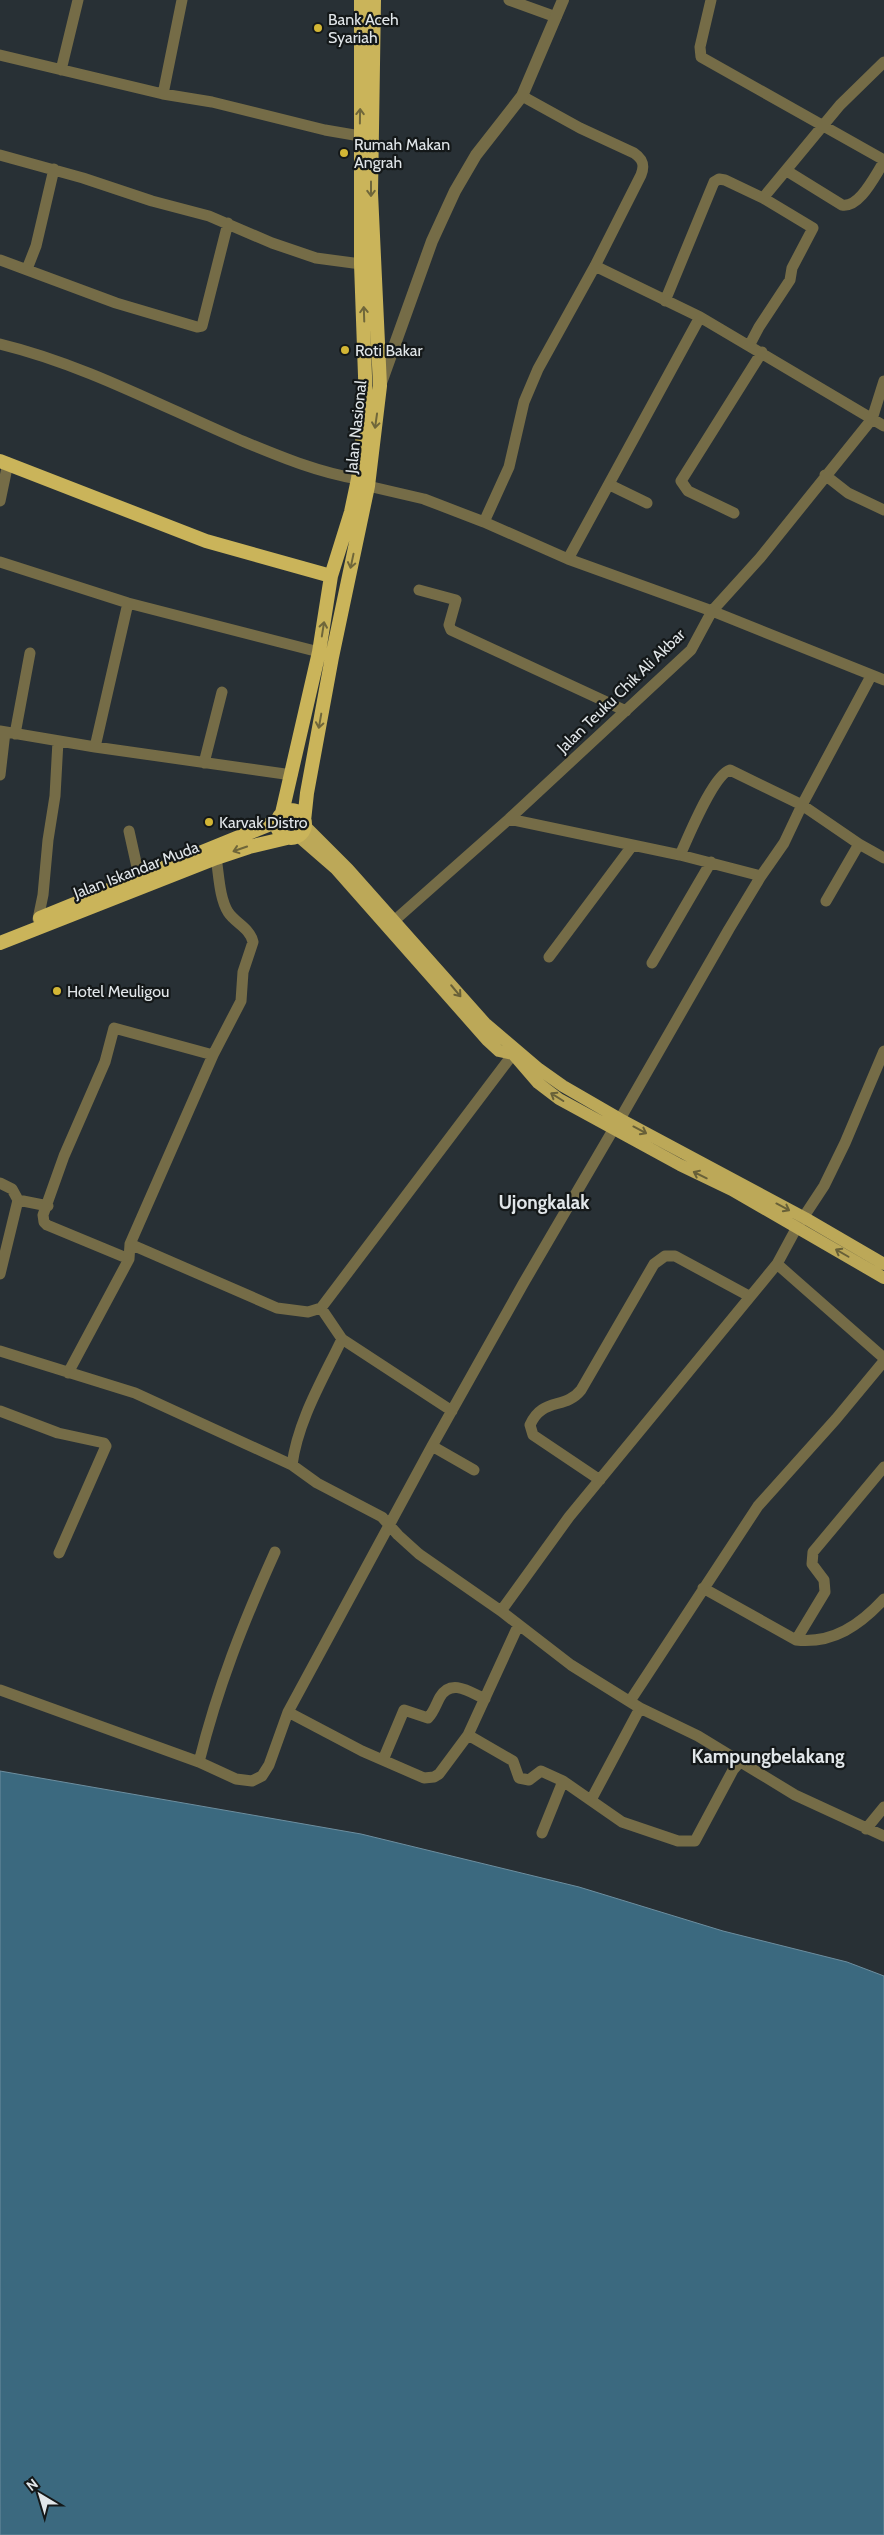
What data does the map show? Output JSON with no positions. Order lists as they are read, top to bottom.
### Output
{
  "streets": {
    "highway": ["Jalan Nasional", "Jalan Iskandar Muda"],
    "street": ["Jalan Teuku Chik Ali Akbar"]
  },
  "crossings": [
    ["Jalan Nasional", "Jalan Iskandar Muda"]
  ],
  "districts": ["Ujongkalak", "Kampungbelakang"],
  "places": [
    "Bank Aceh Syariah",
    "Rumah Makan Angrah",
    "Roti Bakar",
    "Karvak Distro",
    "Hotel Meuligou"
  ],
  "north": "top left"
}
